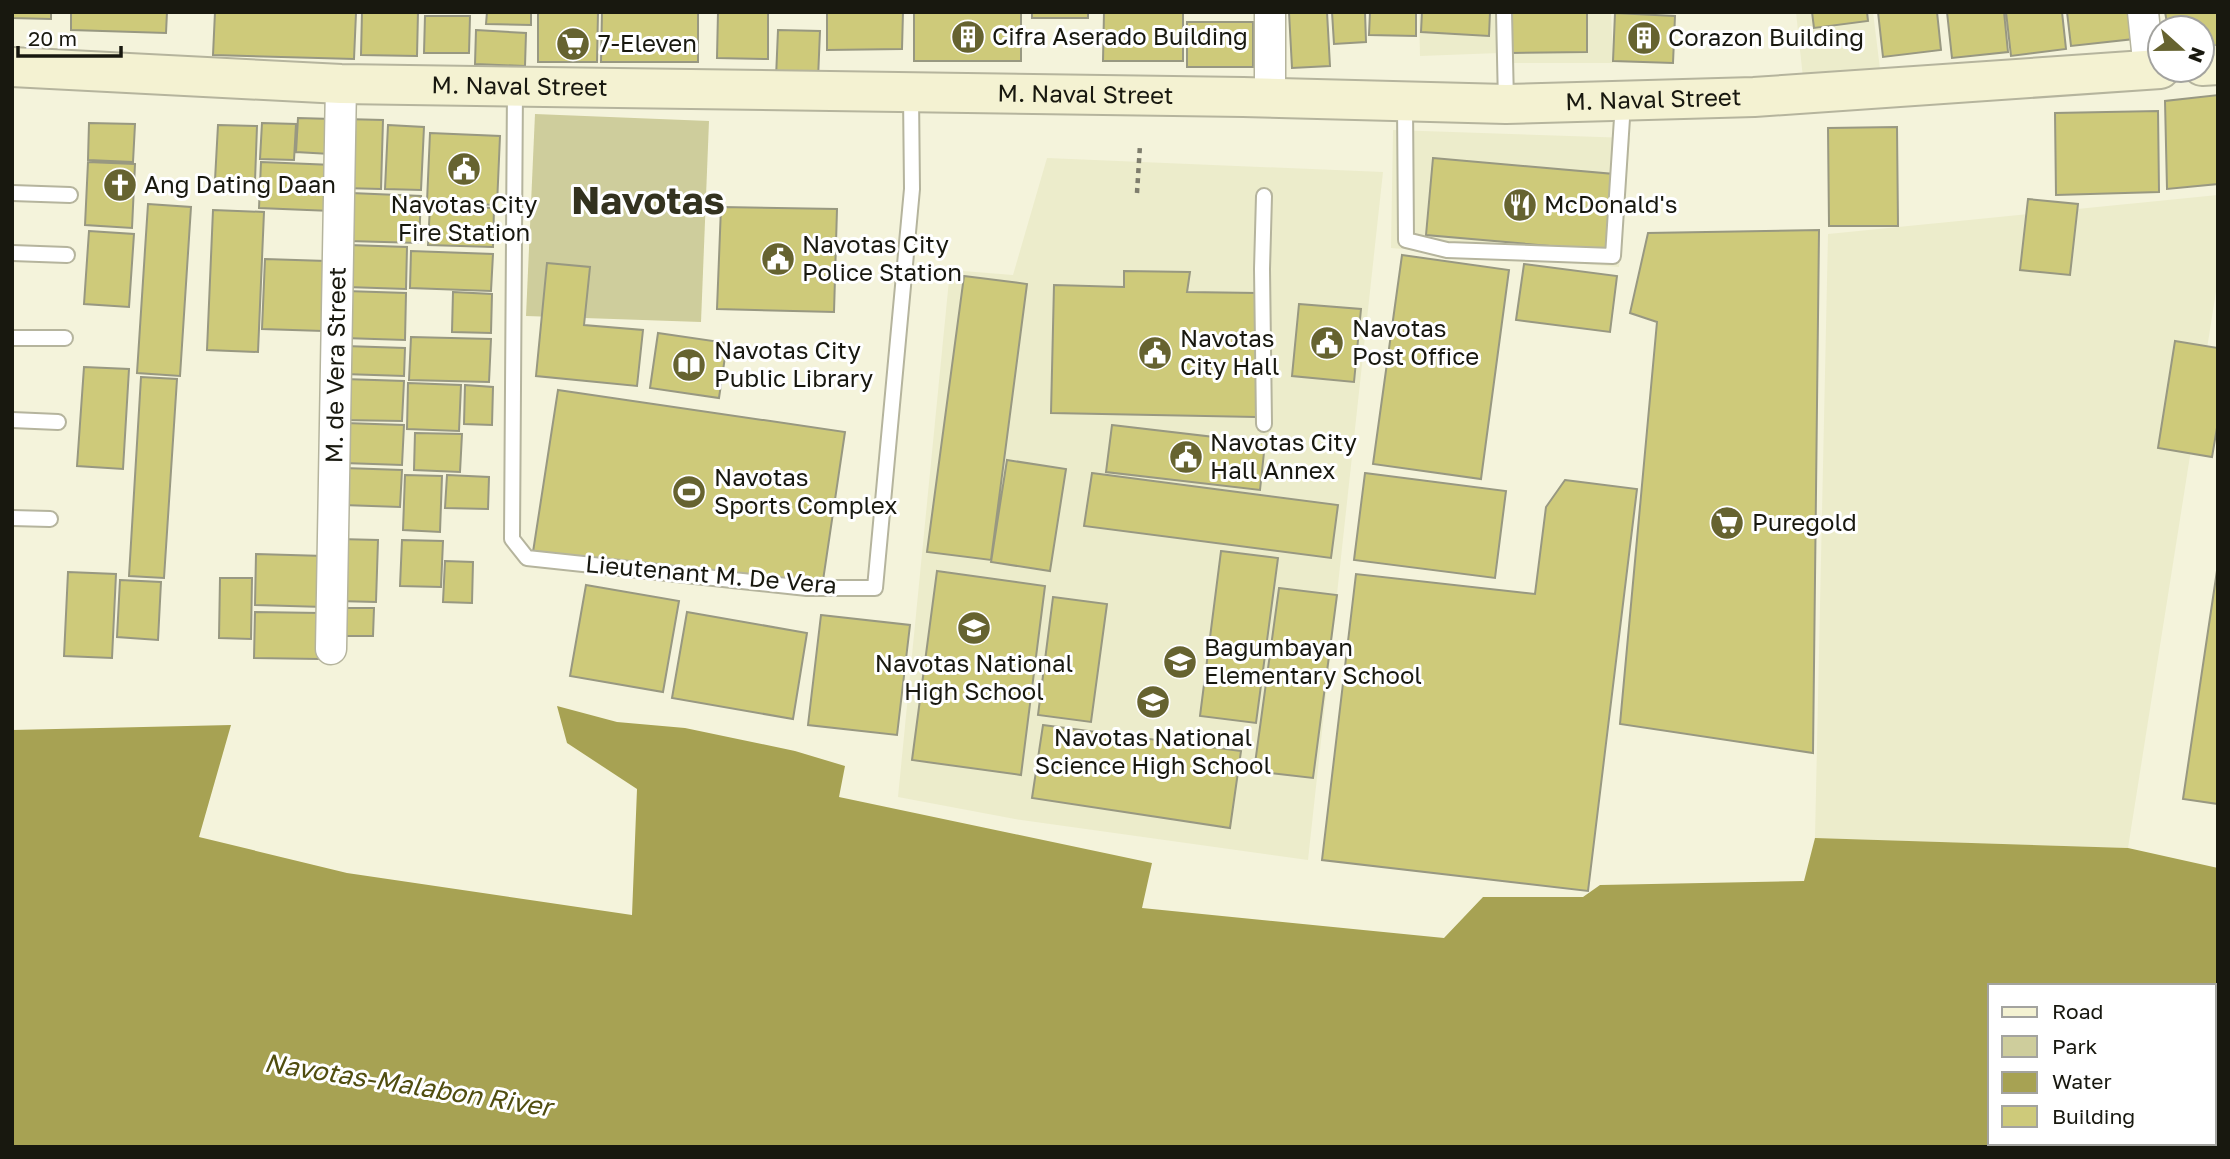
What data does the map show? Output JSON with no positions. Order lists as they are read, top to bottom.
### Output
{
  "streets": {
    "main road": ["M. Naval Street"],
    "street": ["M. de Vera Street"],
    "lane": ["Lieutenant M. De Vera"]
  },
  "crossings": [
    ["M. Naval Street", "M. de Vera Street"],
    ["M. Naval Street", "Lieutenant M. De Vera"]
  ],
  "districts": ["Navotas"],
  "water": ["Navotas-Malabon River"],
  "places": {
    "building": ["Cifra Aserado Building", "Corazon Building"],
    "supermarket": ["7-Eleven", "Puregold"],
    "public building": [
      "Navotas City Fire Station",
      "Navotas City Police Station",
      "Navotas Post Office",
      "Navotas City Hall",
      "Navotas City Hall Annex"
    ],
    "church": ["Ang Dating Daan"],
    "restaurant": ["McDonald's"],
    "library": ["Navotas City Public Library"],
    "sports": ["Navotas Sports Complex"],
    "school or university": ["Navotas National High School", "Bagumbayan Elementary School", "Navotas National Science High School"]
  },
  "legend": [
    "Road",
    "Park",
    "Water",
    "Building"
  ],
  "scale_bar": "20 m",
  "north": "right"
}
